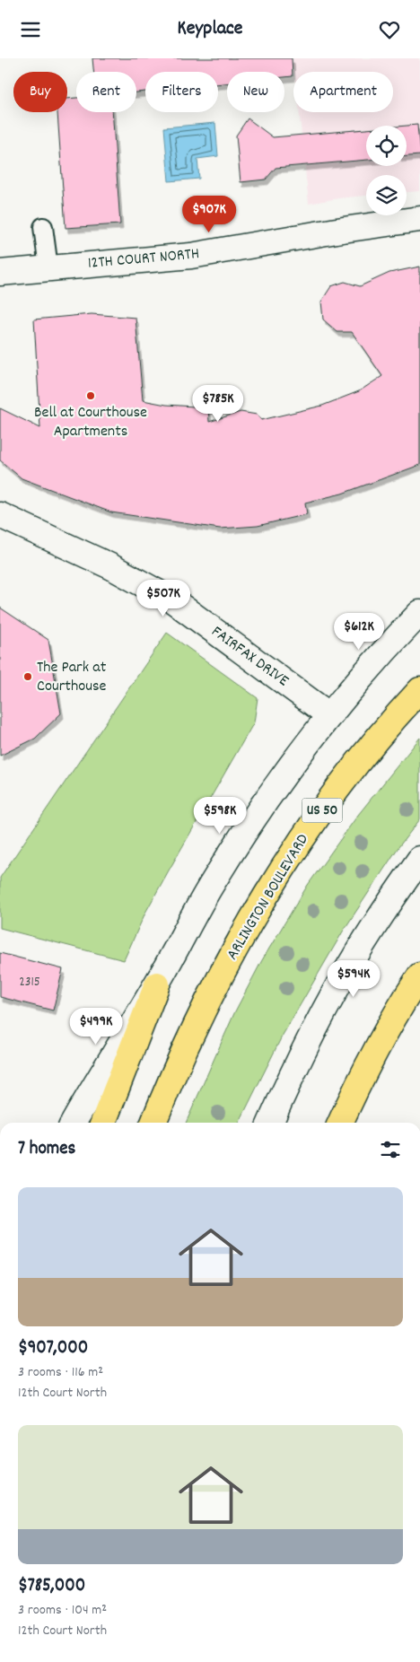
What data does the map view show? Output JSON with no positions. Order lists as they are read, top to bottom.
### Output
{
  "streets": {
    "highway": ["US 50", "ARLINGTON BOULEVARD"],
    "main road": ["12TH COURT NORTH", "FAIRFAX DRIVE"]
  },
  "places": ["Bell at Courthouse Apartments", "The Park at Courthouse"],
  "house_numbers": ["2315"],
  "page": {
    "header": "Keyplace",
    "chip": [
      "Buy",
      "Rent",
      "Filters",
      "New",
      "Apartment"
    ],
    "price": [
      "$907K",
      "$785K",
      "$507K",
      "$612K",
      "$598K",
      "$594K",
      "$499K"
    ],
    "heading": "7 homes",
    "list": [
      {
        "name": "$907,000",
        "note": "3 rooms · 116 m² · 12th Court North"
      },
      {
        "name": "$785,000",
        "note": "3 rooms · 104 m² · 12th Court North"
      }
    ]
  }
}
